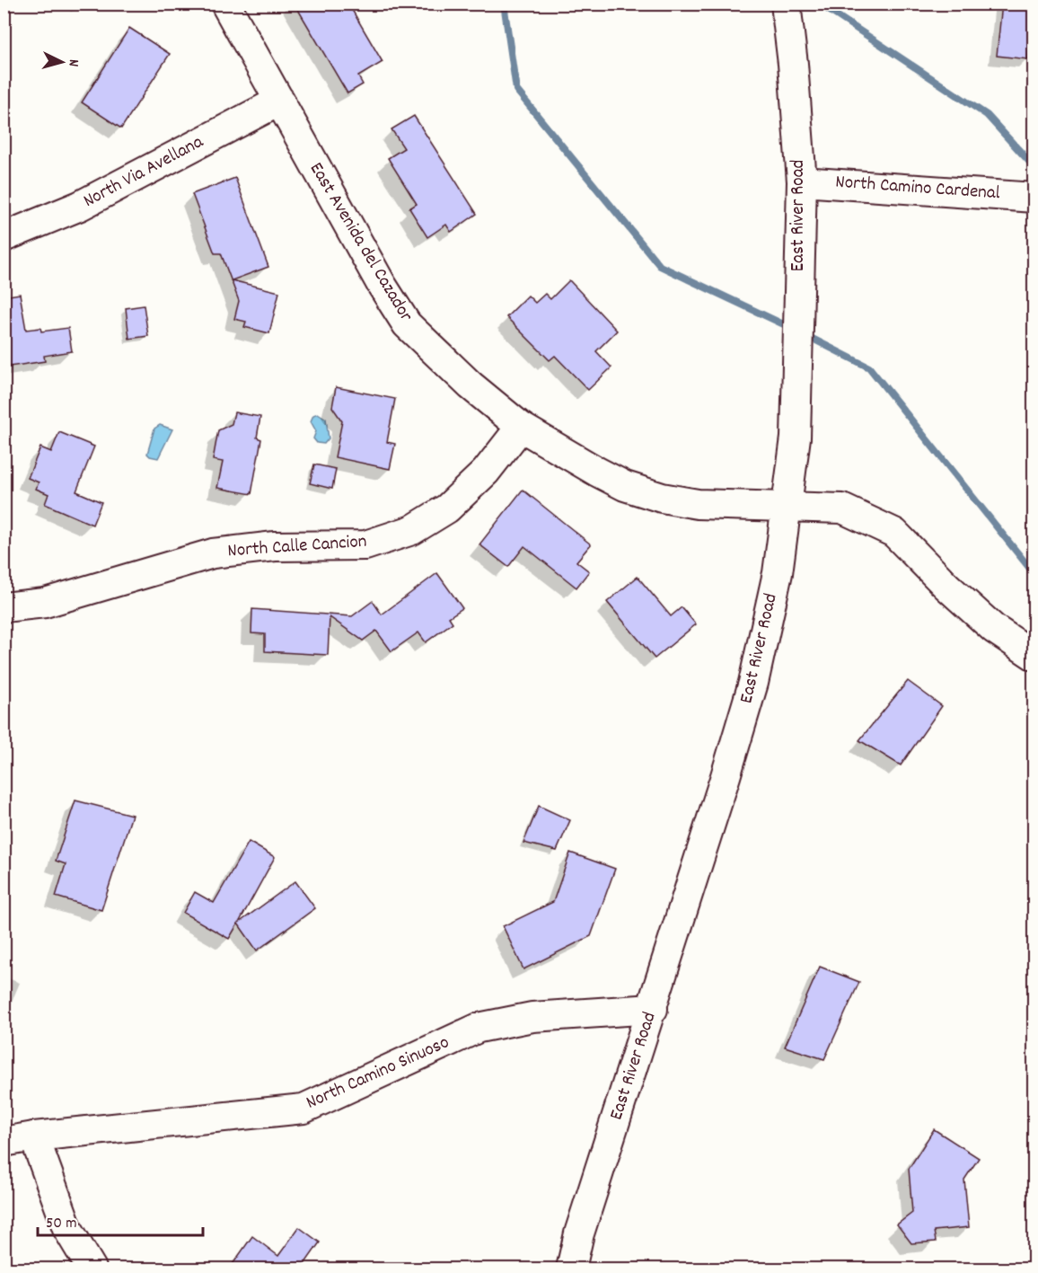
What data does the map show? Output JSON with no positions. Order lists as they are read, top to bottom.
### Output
{
  "streets": {
    "street": [
      "North Via Avellana",
      "North Camino Cardenal",
      "East River Road",
      "East Avenida del Cazador",
      "North Calle Cancion",
      "North Camino Sinuoso"
    ]
  },
  "crossings": [
    ["North Via Avellana", "East Avenida del Cazador"],
    ["North Camino Cardenal", "East River Road"],
    ["East River Road", "East Avenida del Cazador"],
    ["East River Road", "North Camino Sinuoso"],
    ["East Avenida del Cazador", "North Calle Cancion"]
  ],
  "scale_bar": "50 m",
  "north": "right"
}
